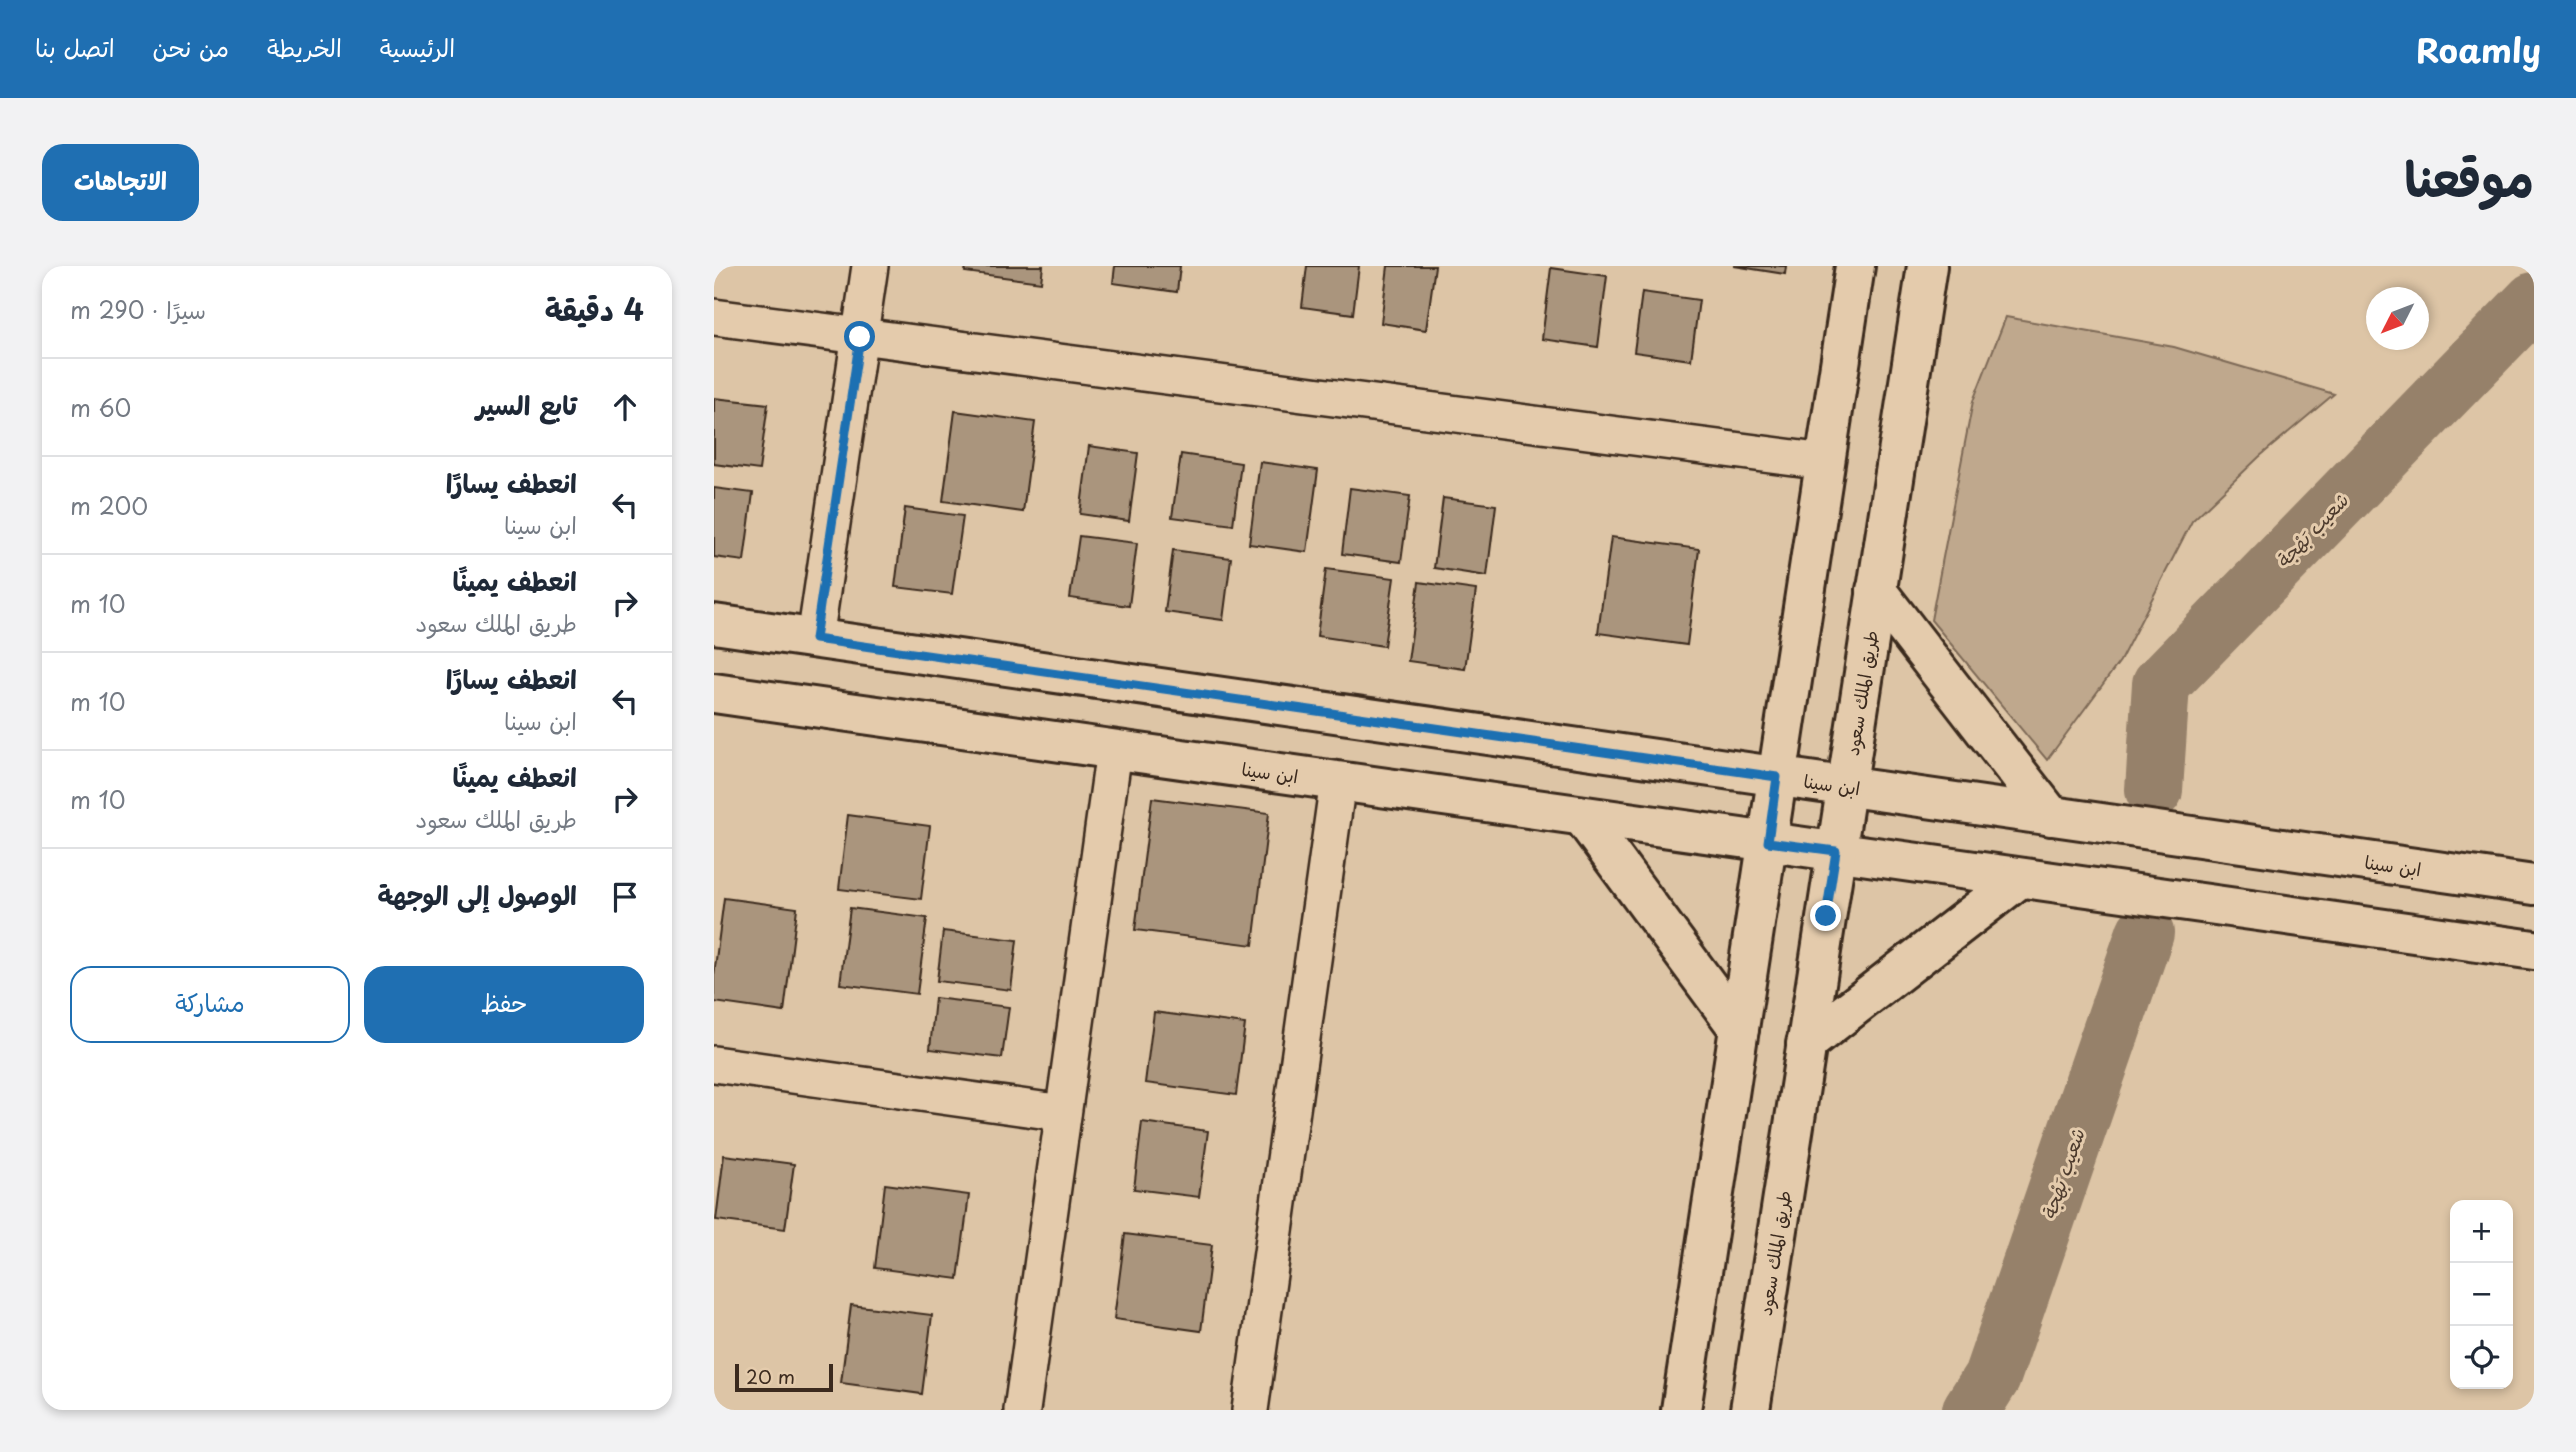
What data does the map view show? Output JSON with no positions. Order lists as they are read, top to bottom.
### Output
{
  "streets": {
    "street": ["طريق الملك سعود", "ابن سينا"]
  },
  "crossings": [
    ["طريق الملك سعود", "ابن سينا"]
  ],
  "water": ["شعيب بَهْجة"],
  "scale_bar": "20 m",
  "north": "bottom left",
  "page": {
    "header": "Roamly",
    "nav": [
      "الرئيسية",
      "الخريطة",
      "من نحن",
      "اتصل بنا"
    ],
    "title": "موقعنا",
    "buttons": [
      "الاتجاهات",
      ["حفظ", "مشاركة"]
    ],
    "heading": ["4 دقيقة", "سيرًا · 290 m"],
    "list": [
      ["تابع السير", "60 m"],
      ["انعطف يسارًا", "ابن سينا", "200 m"],
      ["انعطف يمينًا", "طريق الملك سعود", "10 m"],
      ["انعطف يسارًا", "ابن سينا", "10 m"],
      ["انعطف يمينًا", "طريق الملك سعود", "10 m"],
      "الوصول إلى الوجهة"
    ],
    "map_buttons": ["+", "−"],
    "scale": "20 m"
  }
}
